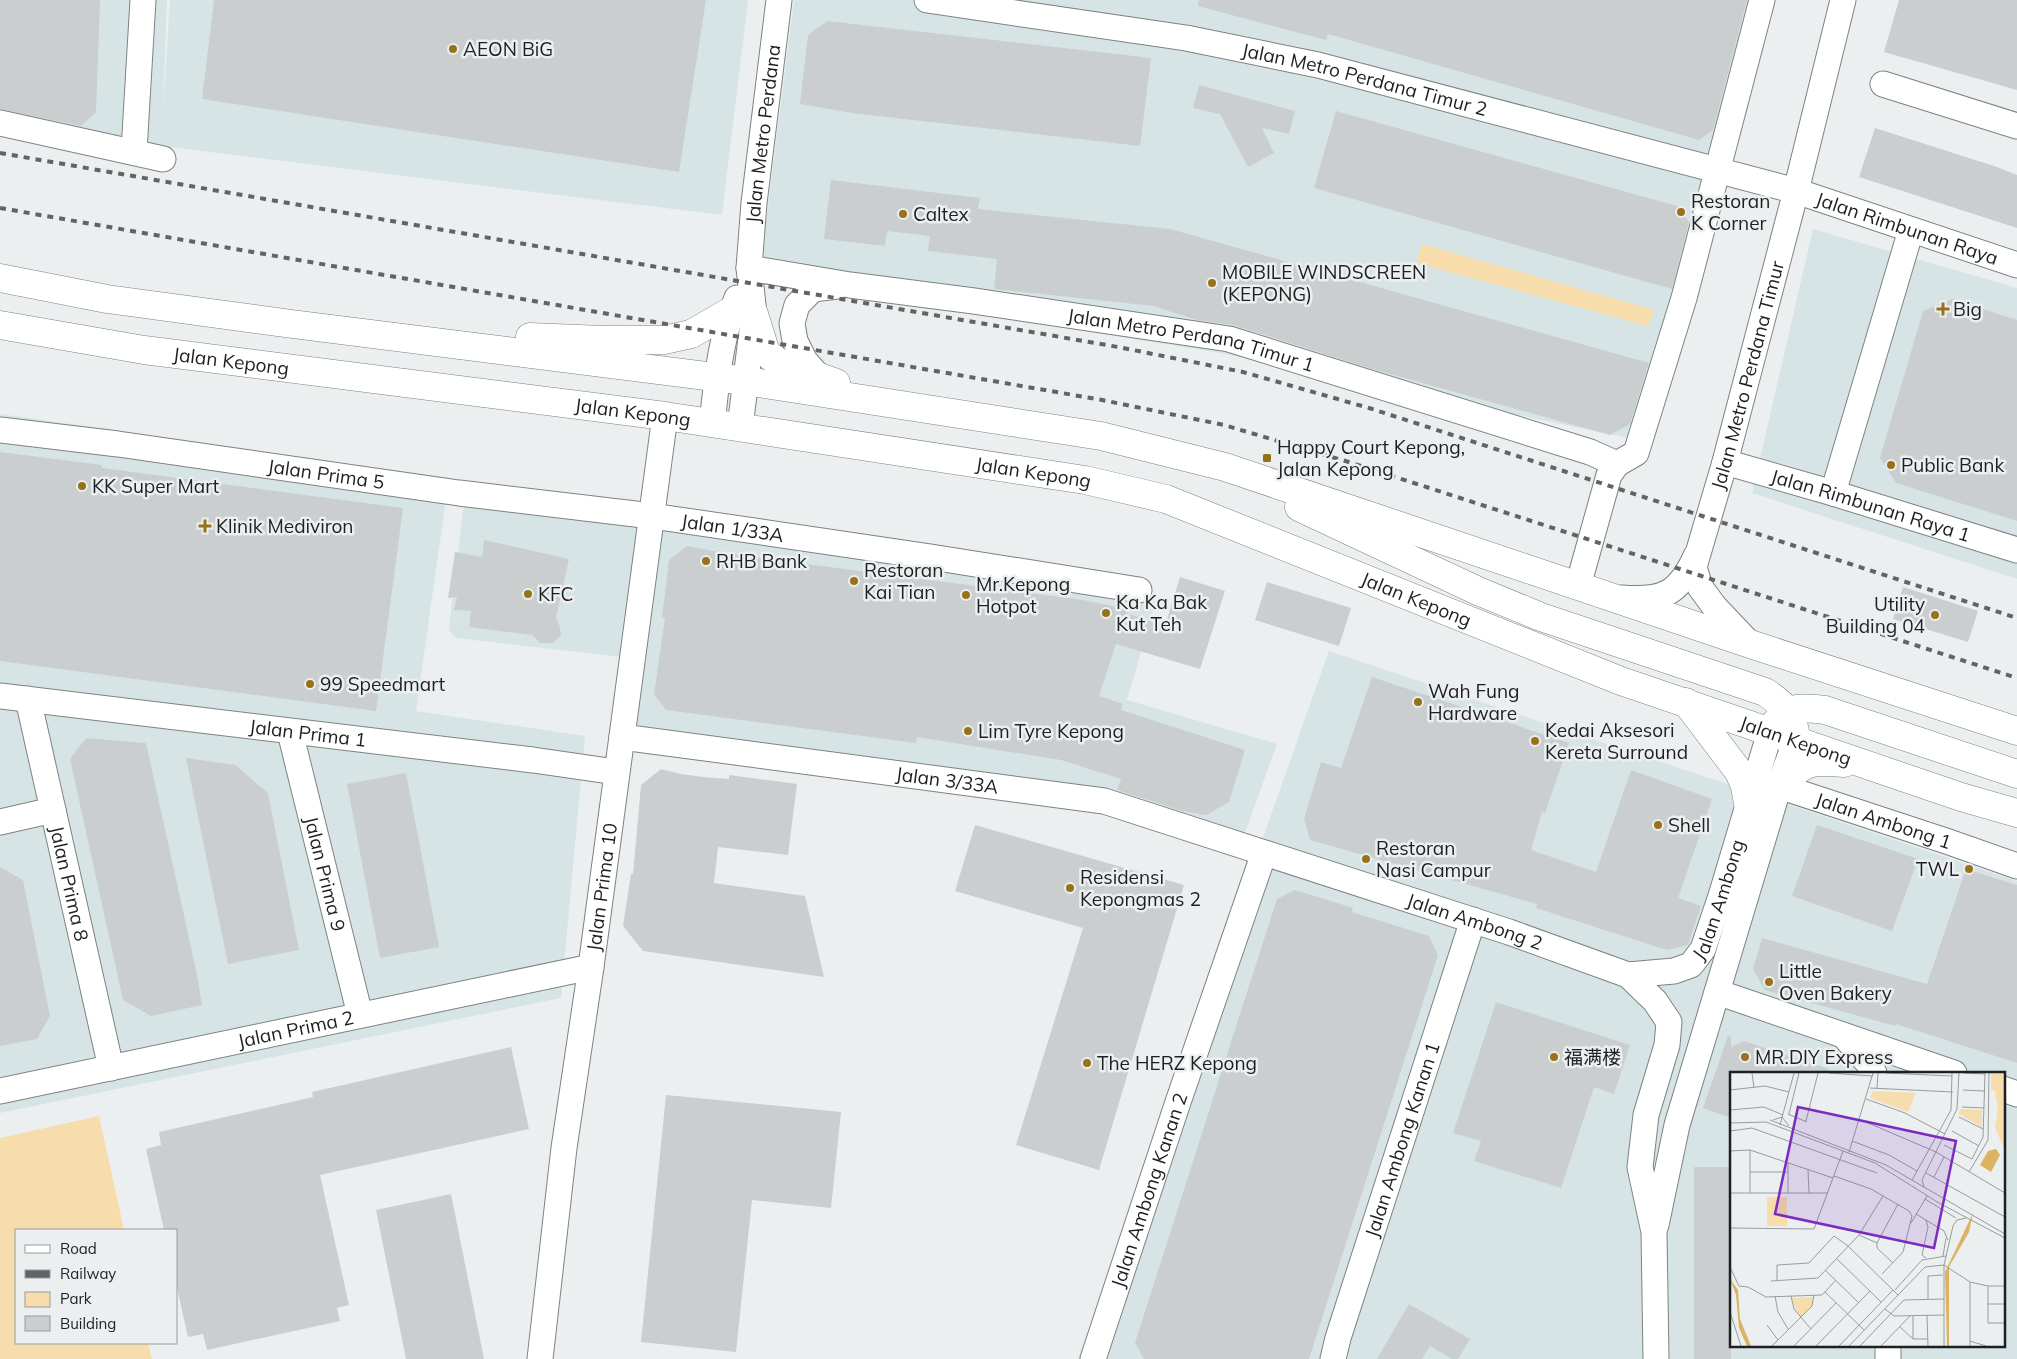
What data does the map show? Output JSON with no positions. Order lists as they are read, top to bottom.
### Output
{
  "streets": {
    "main road": ["Jalan Kepong"],
    "street": [
      "Jalan Metro Perdana Timur 2",
      "Jalan Metro Perdana",
      "Jalan Rimbunan Raya",
      "Jalan Metro Perdana Timur 1",
      "Jalan Metro Perdana Timur",
      "Jalan Prima 5",
      "Jalan Rimbunan Raya 1",
      "Jalan 1/33A",
      "Jalan Prima 1",
      "Jalan 3/33A",
      "Jalan Ambong 1",
      "Jalan Prima 9",
      "Jalan Prima 8",
      "Jalan Prima 10",
      "Jalan Ambong",
      "Jalan Ambong 2",
      "Jalan Prima 2",
      "Jalan Ambong Kanan 1",
      "Jalan Ambong Kanan 2"
    ]
  },
  "crossings": [
    ["Jalan Metro Perdana Timur 2", "Jalan Rimbunan Raya"],
    ["Jalan Metro Perdana Timur 2", "Jalan Metro Perdana Timur"],
    ["Jalan Metro Perdana", "Jalan Metro Perdana Timur 1"],
    ["Jalan Metro Perdana", "Jalan Kepong"],
    ["Jalan Rimbunan Raya", "Jalan Metro Perdana Timur"],
    ["Jalan Kepong", "Jalan Prima 10"],
    ["Jalan Kepong", "Jalan Ambong"],
    ["Jalan Metro Perdana Timur", "Jalan Rimbunan Raya 1"],
    ["Jalan Prima 5", "Jalan 1/33A"],
    ["Jalan Prima 5", "Jalan Prima 10"],
    ["Jalan 1/33A", "Jalan Prima 10"],
    ["Jalan Prima 1", "Jalan Prima 9"],
    ["Jalan Prima 1", "Jalan Prima 8"],
    ["Jalan Prima 1", "Jalan Prima 10"],
    ["Jalan 3/33A", "Jalan Prima 10"],
    ["Jalan 3/33A", "Jalan Ambong 2"],
    ["Jalan 3/33A", "Jalan Ambong Kanan 2"],
    ["Jalan Ambong 1", "Jalan Ambong"],
    ["Jalan Prima 9", "Jalan Prima 2"],
    ["Jalan Prima 8", "Jalan Prima 2"],
    ["Jalan Prima 10", "Jalan Prima 2"],
    ["Jalan Ambong", "Jalan Ambong 2"],
    ["Jalan Ambong 2", "Jalan Ambong Kanan 1"],
    ["Jalan Ambong 2", "Jalan Ambong Kanan 2"]
  ],
  "places": {
    "other": [
      "AEON BiG",
      "Restoran K Corner",
      "Caltex",
      "MOBILE WINDSCREEN (KEPONG)",
      "Public Bank",
      "KK Super Mart",
      "RHB Bank",
      "Restoran Kai Tian",
      "KFC",
      "Mr.Kepong Hotpot",
      "Ka Ka Bak Kut Teh",
      "Utility Building 04",
      "99 Speedmart",
      "Wah Fung Hardware",
      "Lim Tyre Kepong",
      "Kedai Aksesori Kereta Surround",
      "Shell",
      "Restoran Nasi Campur",
      "TWL",
      "Residensi Kepongmas 2",
      "Little Oven Bakery",
      "福满楼",
      "MR.DIY Express",
      "The HERZ Kepong"
    ],
    "health": ["Big", "Klinik Mediviron"],
    "transit": ["Happy Court Kepong, Jalan Kepong"]
  },
  "legend": [
    "Road",
    "Railway",
    "Park",
    "Building"
  ]
}
